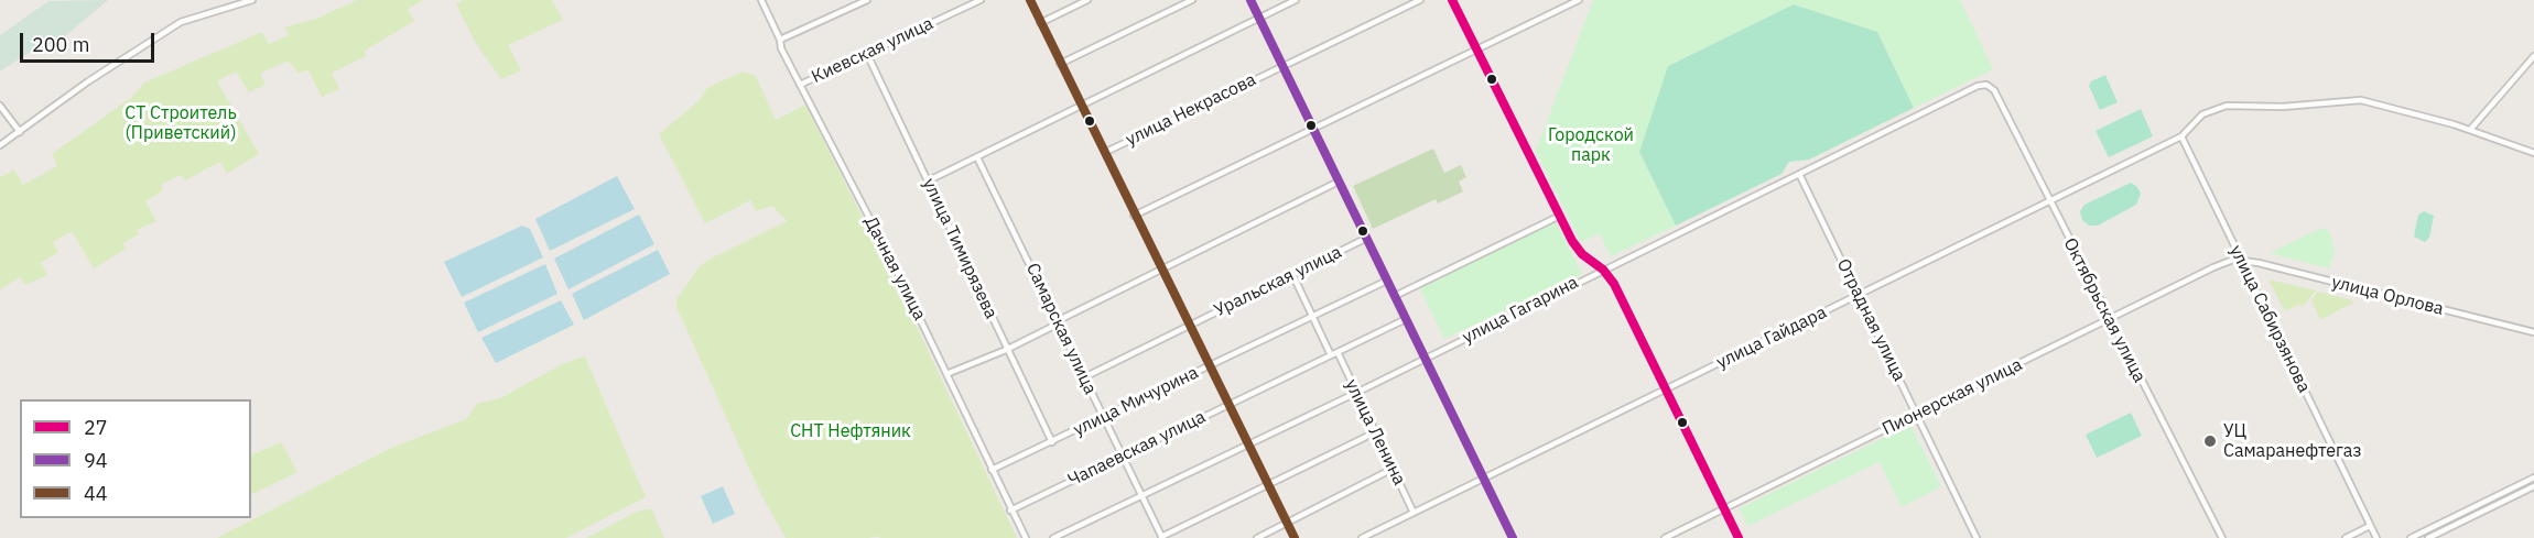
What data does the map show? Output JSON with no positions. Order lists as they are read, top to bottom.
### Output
{
  "streets": {
    "street": [
      "Киевская улица",
      "улица Некрасова",
      "улица Тимирязева",
      "Дачная улица",
      "Уральская улица",
      "улица Орлова",
      "улица Гагарина",
      "Октябрьская улица",
      "улица Сабирзянова",
      "Отрадная улица",
      "Самарская улица",
      "улица Гайдара",
      "Пионерская улица",
      "улица Мичурина",
      "улица Ленина",
      "Чапаевская улица"
    ]
  },
  "crossings": [
    ["Киевская улица", "улица Тимирязева"],
    ["Киевская улица", "Дачная улица"],
    ["улица Тимирязева", "улица Мичурина"],
    ["Дачная улица", "улица Мичурина"],
    ["Дачная улица", "Чапаевская улица"],
    ["Уральская улица", "Самарская улица"],
    ["Уральская улица", "улица Ленина"],
    ["улица Орлова", "улица Сабирзянова"],
    ["улица Орлова", "Пионерская улица"],
    ["улица Гагарина", "Октябрьская улица"],
    ["улица Гагарина", "Отрадная улица"],
    ["улица Гагарина", "Самарская улица"],
    ["улица Гагарина", "улица Ленина"],
    ["Октябрьская улица", "улица Гайдара"],
    ["Октябрьская улица", "Пионерская улица"],
    ["улица Сабирзянова", "улица Гайдара"],
    ["улица Сабирзянова", "Пионерская улица"],
    ["Отрадная улица", "улица Гайдара"],
    ["Отрадная улица", "Пионерская улица"],
    ["Самарская улица", "улица Мичурина"],
    ["Самарская улица", "Чапаевская улица"],
    ["улица Гайдара", "улица Ленина"],
    ["улица Мичурина", "улица Ленина"],
    ["улица Ленина", "Чапаевская улица"]
  ],
  "parks": ["СТ Строитель (Приветский)", "Городской парк", "СНТ Нефтяник"],
  "places": ["УЦ Самаранефтегаз"],
  "lines": ["transit line 27", "transit line 94", "transit line 44"],
  "legend": ["27", "94", "44"],
  "scale_bar": "200 m"
}
